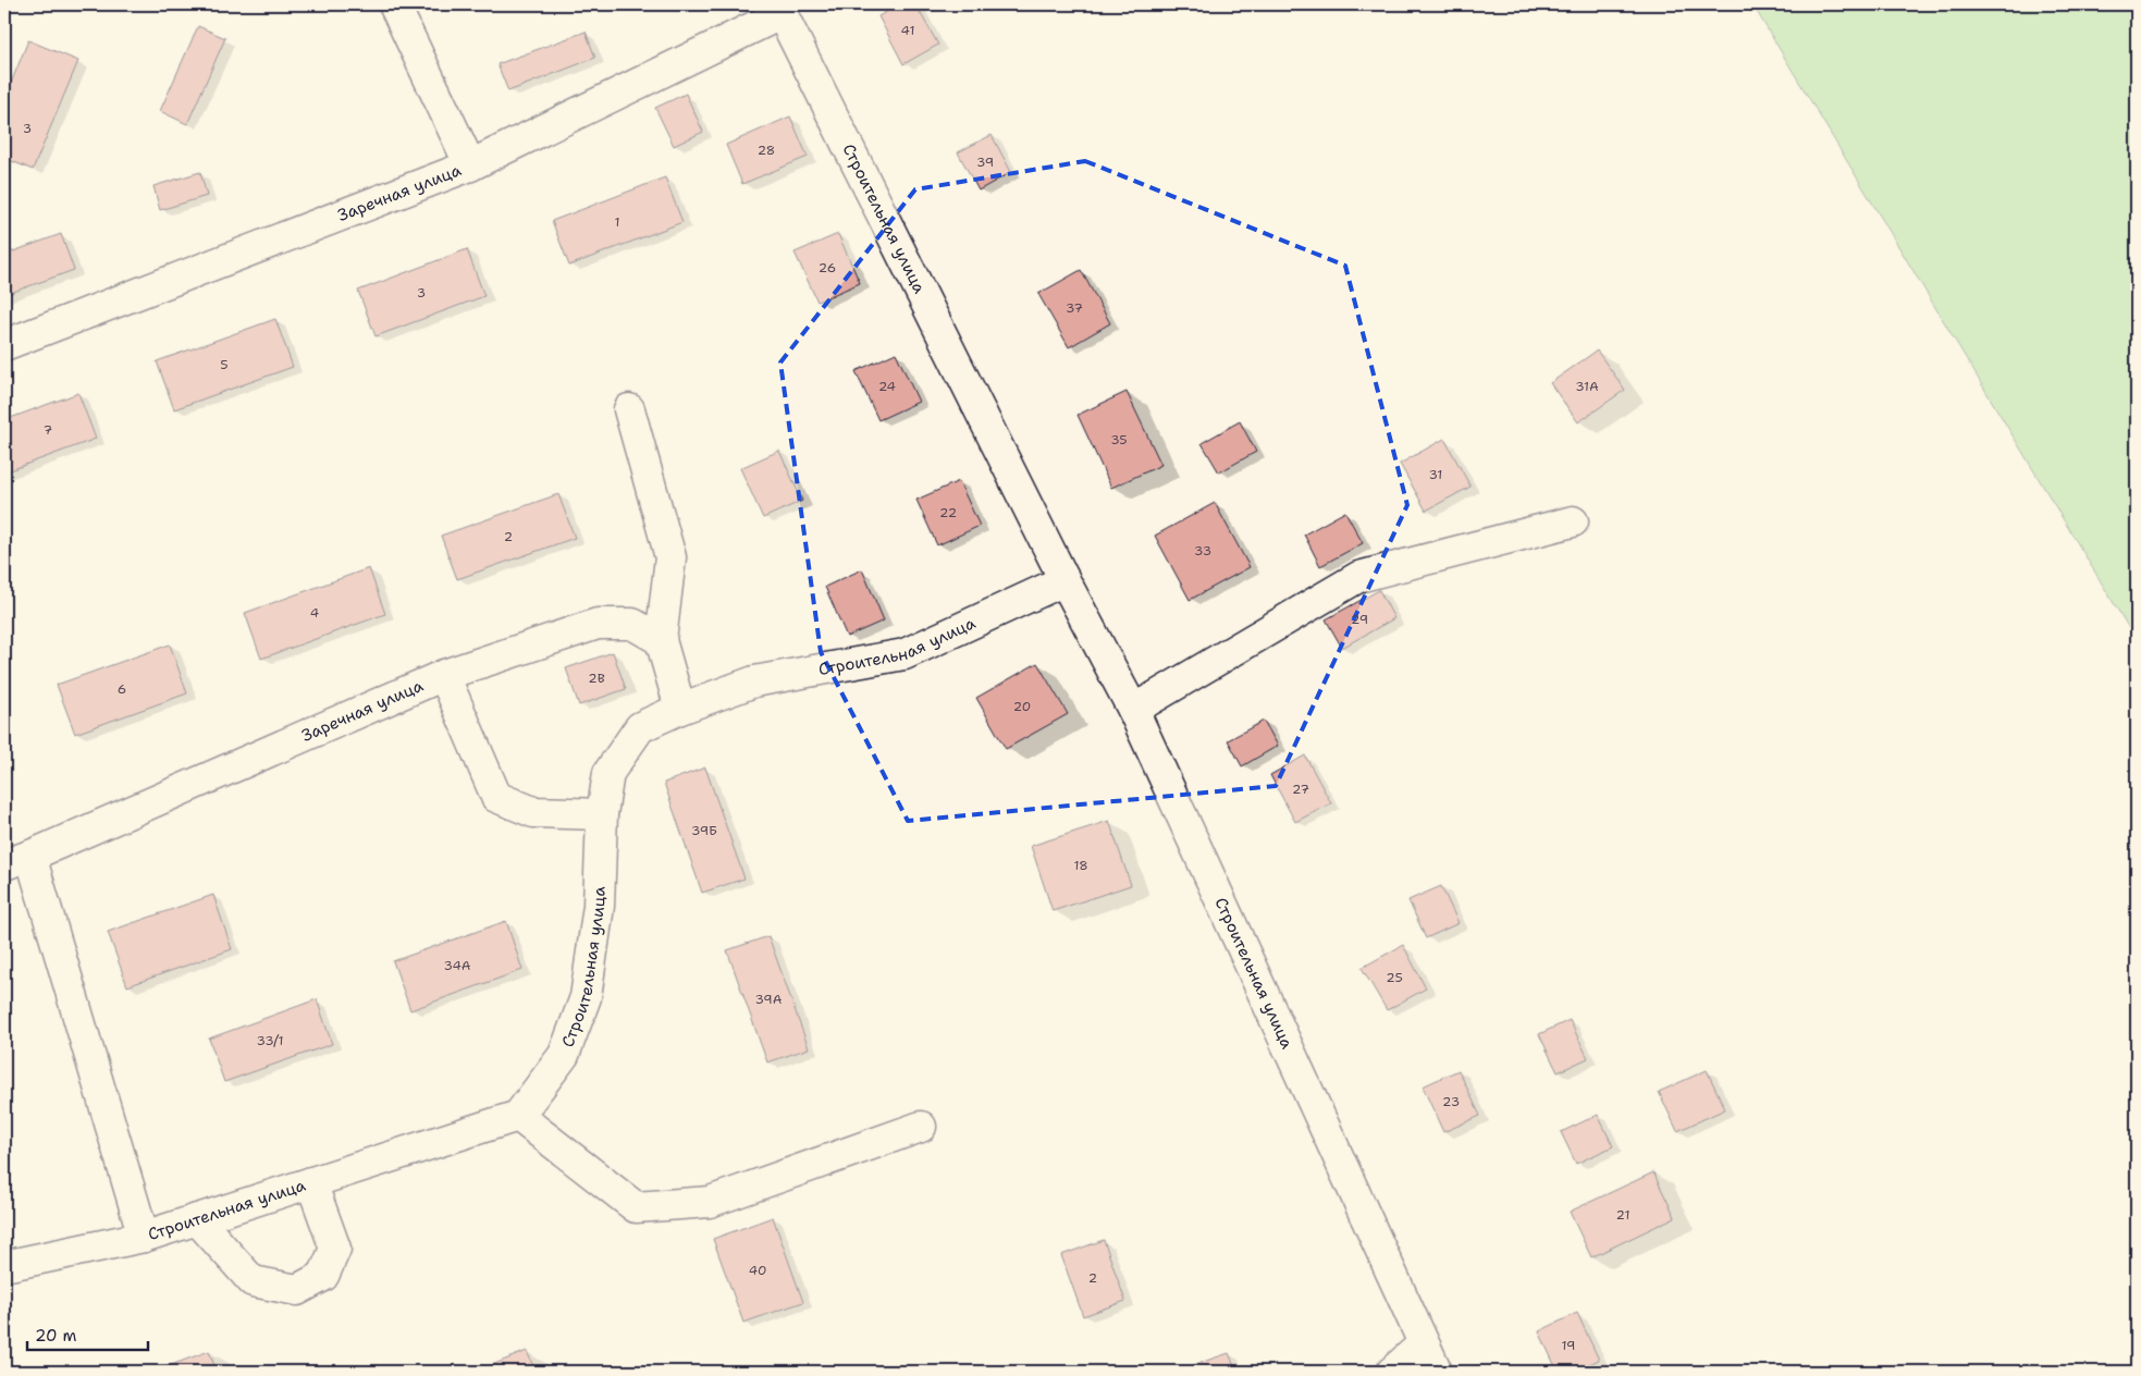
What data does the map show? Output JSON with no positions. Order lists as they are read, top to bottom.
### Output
{
  "streets": {
    "street": ["Заречная улица", "Строительная улица"]
  },
  "crossings": [
    ["Заречная улица", "Строительная улица"]
  ],
  "house_numbers": [
    "41",
    "3",
    "28",
    "39",
    "1",
    "26",
    "3",
    "37",
    "5",
    "24",
    "31А",
    "7",
    "35",
    "31",
    "22",
    "2",
    "33",
    "4",
    "29",
    "2В",
    "6",
    "20",
    "27",
    "39Б",
    "18",
    "34А",
    "25",
    "39А",
    "33/1",
    "23",
    "21",
    "40",
    "2",
    "19"
  ],
  "scale_bar": "20 m"
}
